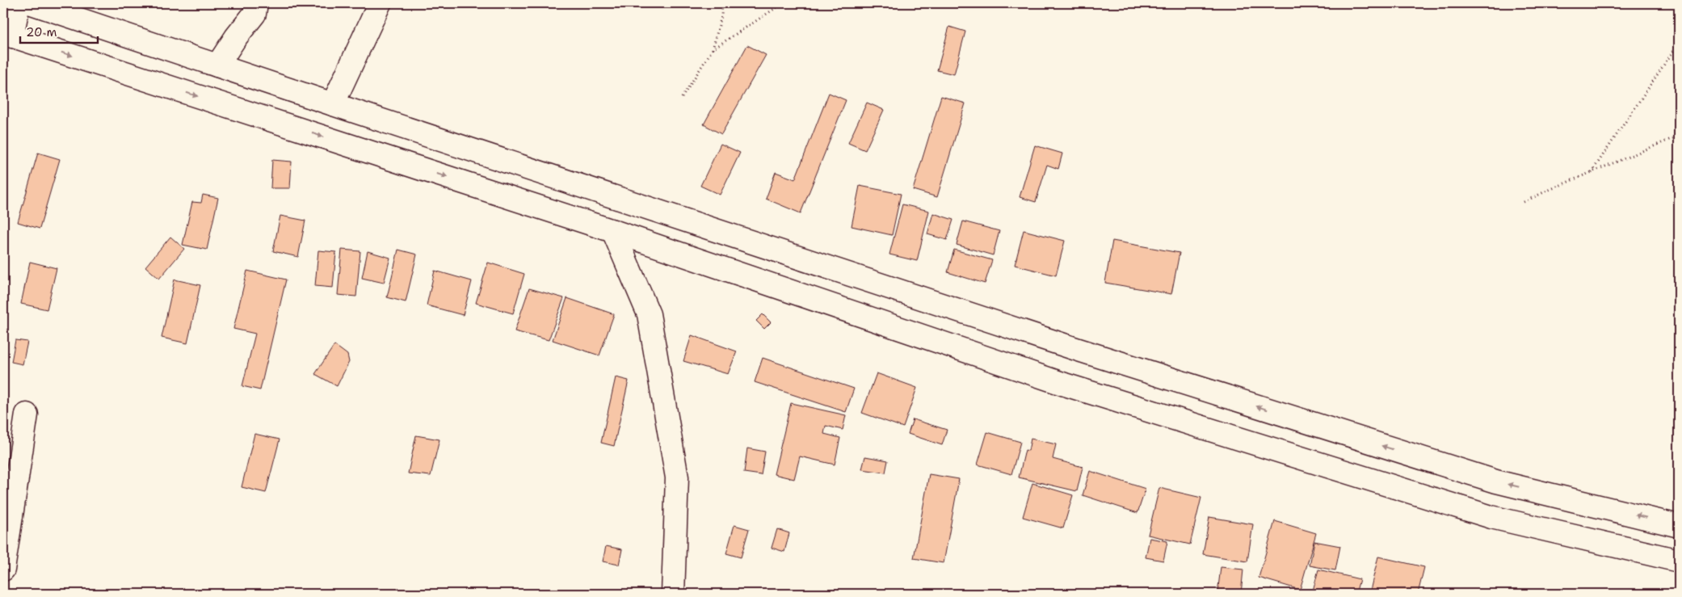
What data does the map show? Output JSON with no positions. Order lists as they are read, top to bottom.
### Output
{
  "scale_bar": "20 m"
}
